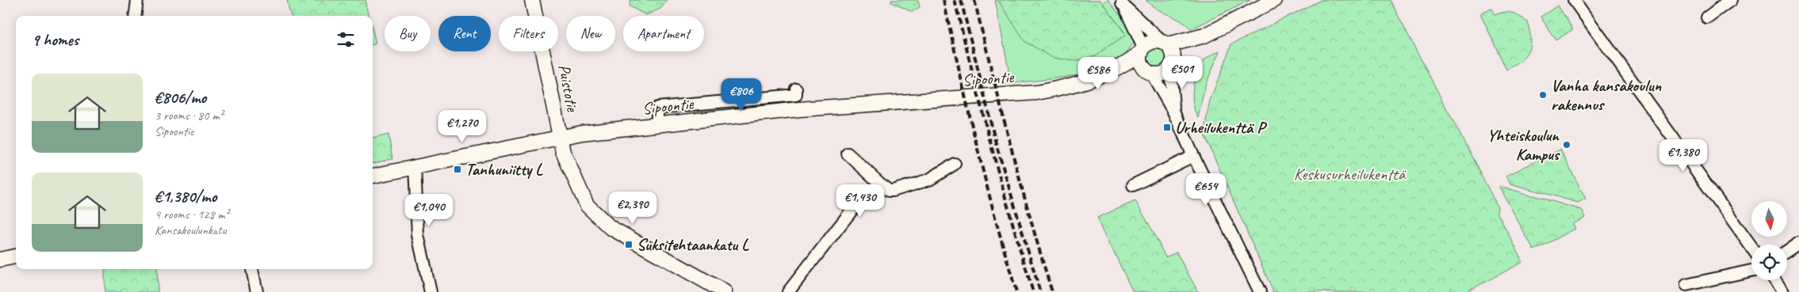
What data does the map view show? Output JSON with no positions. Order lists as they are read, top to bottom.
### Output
{
  "streets": {
    "street": ["Sipoontie", "Puistotie"]
  },
  "crossings": [
    ["Sipoontie", "Puistotie"]
  ],
  "parks": ["Keskusurheilukenttä"],
  "places": {
    "other": ["Vanha kansakoulun rakennus", "Yhteiskoulun Kampus"],
    "transit": ["Urheilukenttä P", "Tanhuniitty L", "Suksitehtaankatu L"]
  },
  "north": "bottom",
  "page": {
    "chip": [
      "Buy",
      "Rent",
      "Filters",
      "New",
      "Apartment"
    ],
    "heading": "9 homes",
    "price": [
      "€501",
      "€586",
      "€806",
      "€1,270",
      "€1,380",
      "€654",
      "€1,430",
      "€2,390",
      "€1,040"
    ],
    "list": [
      {
        "name": "€806/mo",
        "note": "3 rooms · 80 m² · Sipoontie"
      },
      {
        "name": "€1,380/mo",
        "note": "4 rooms · 128 m² · Kansakoulunkatu"
      }
    ]
  }
}
